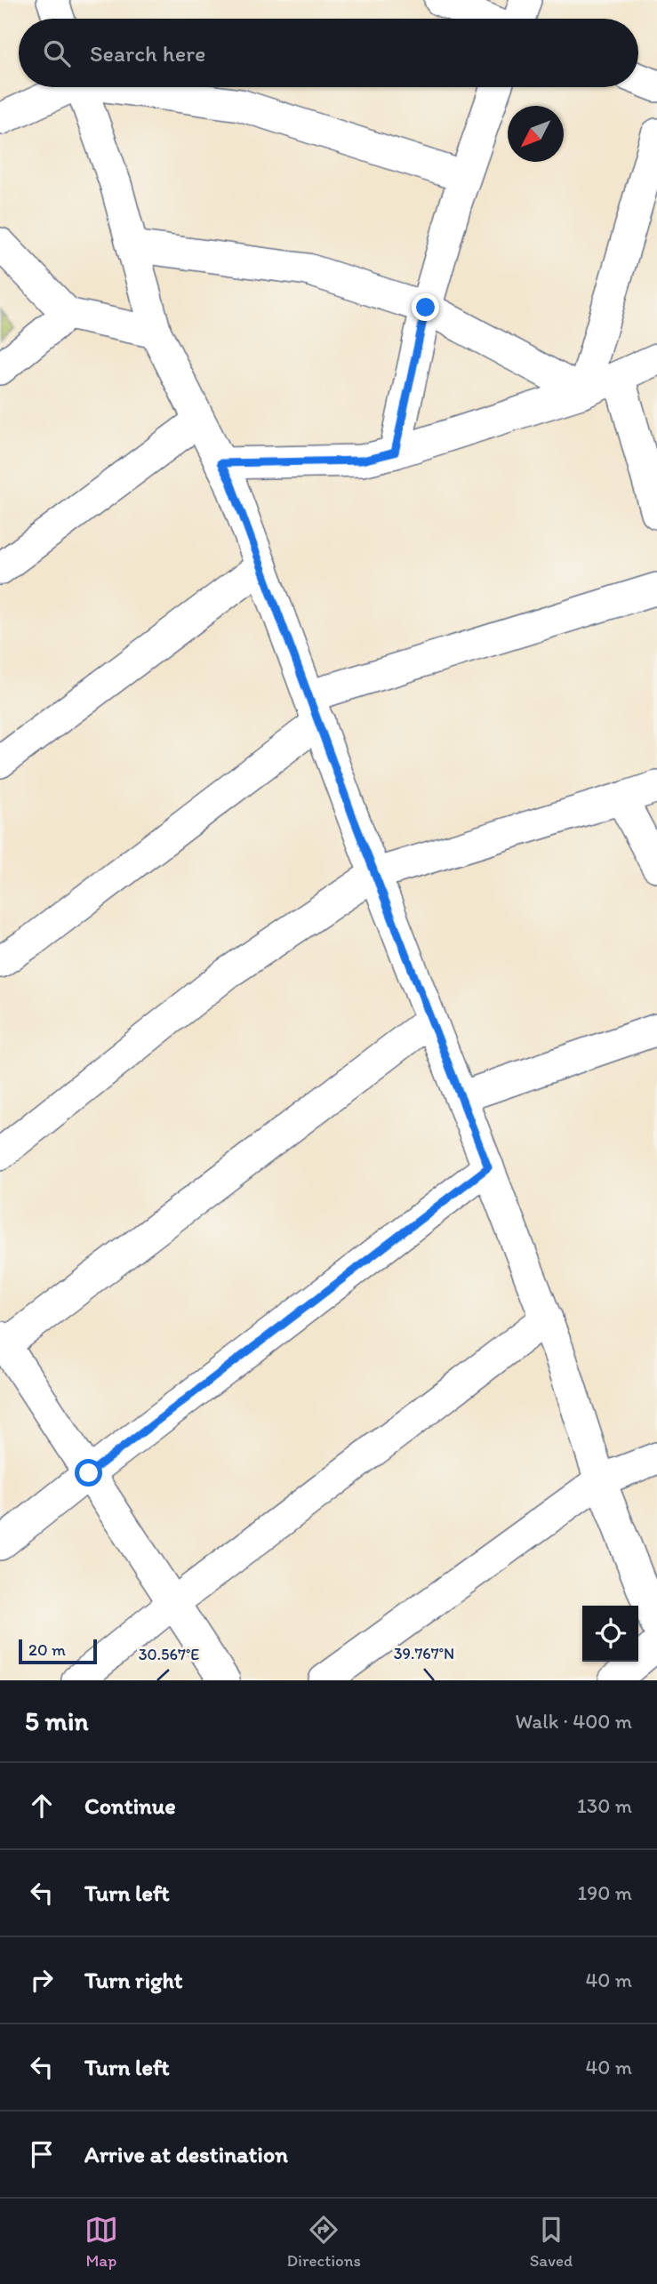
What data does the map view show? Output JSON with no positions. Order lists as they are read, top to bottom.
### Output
{
  "scale_bar": "20 m",
  "north": "bottom left",
  "page": {
    "search": "Search here",
    "scale": "20 m",
    "heading": ["5 min", "Walk · 400 m"],
    "list": [
      ["Continue", "130 m"],
      ["Turn left", "190 m"],
      ["Turn right", "40 m"],
      ["Turn left", "40 m"],
      "Arrive at destination"
    ],
    "nav": ["Map", "Directions", "Saved"]
  },
  "coordinates": ["39.767°N", "30.567°E"]
}
